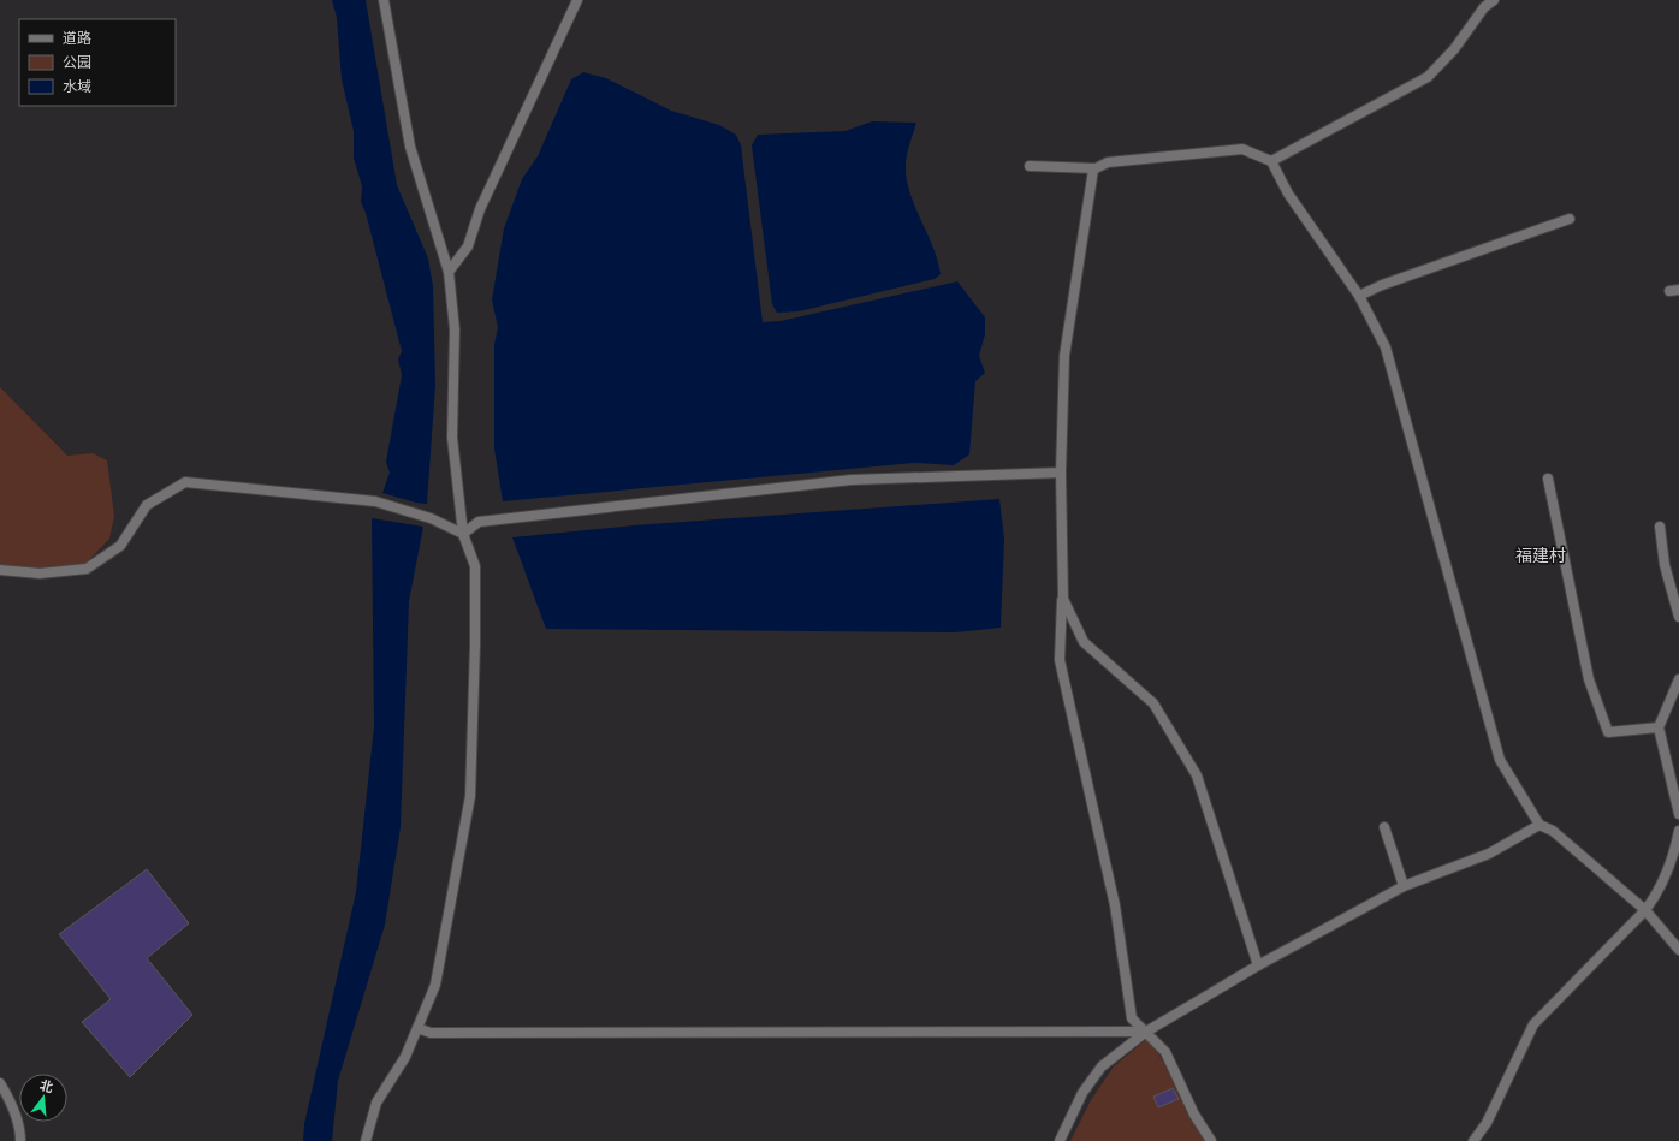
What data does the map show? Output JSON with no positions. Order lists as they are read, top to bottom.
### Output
{
  "districts": ["福建村"],
  "legend": ["道路", "公园", "水域"],
  "north": "top"
}
